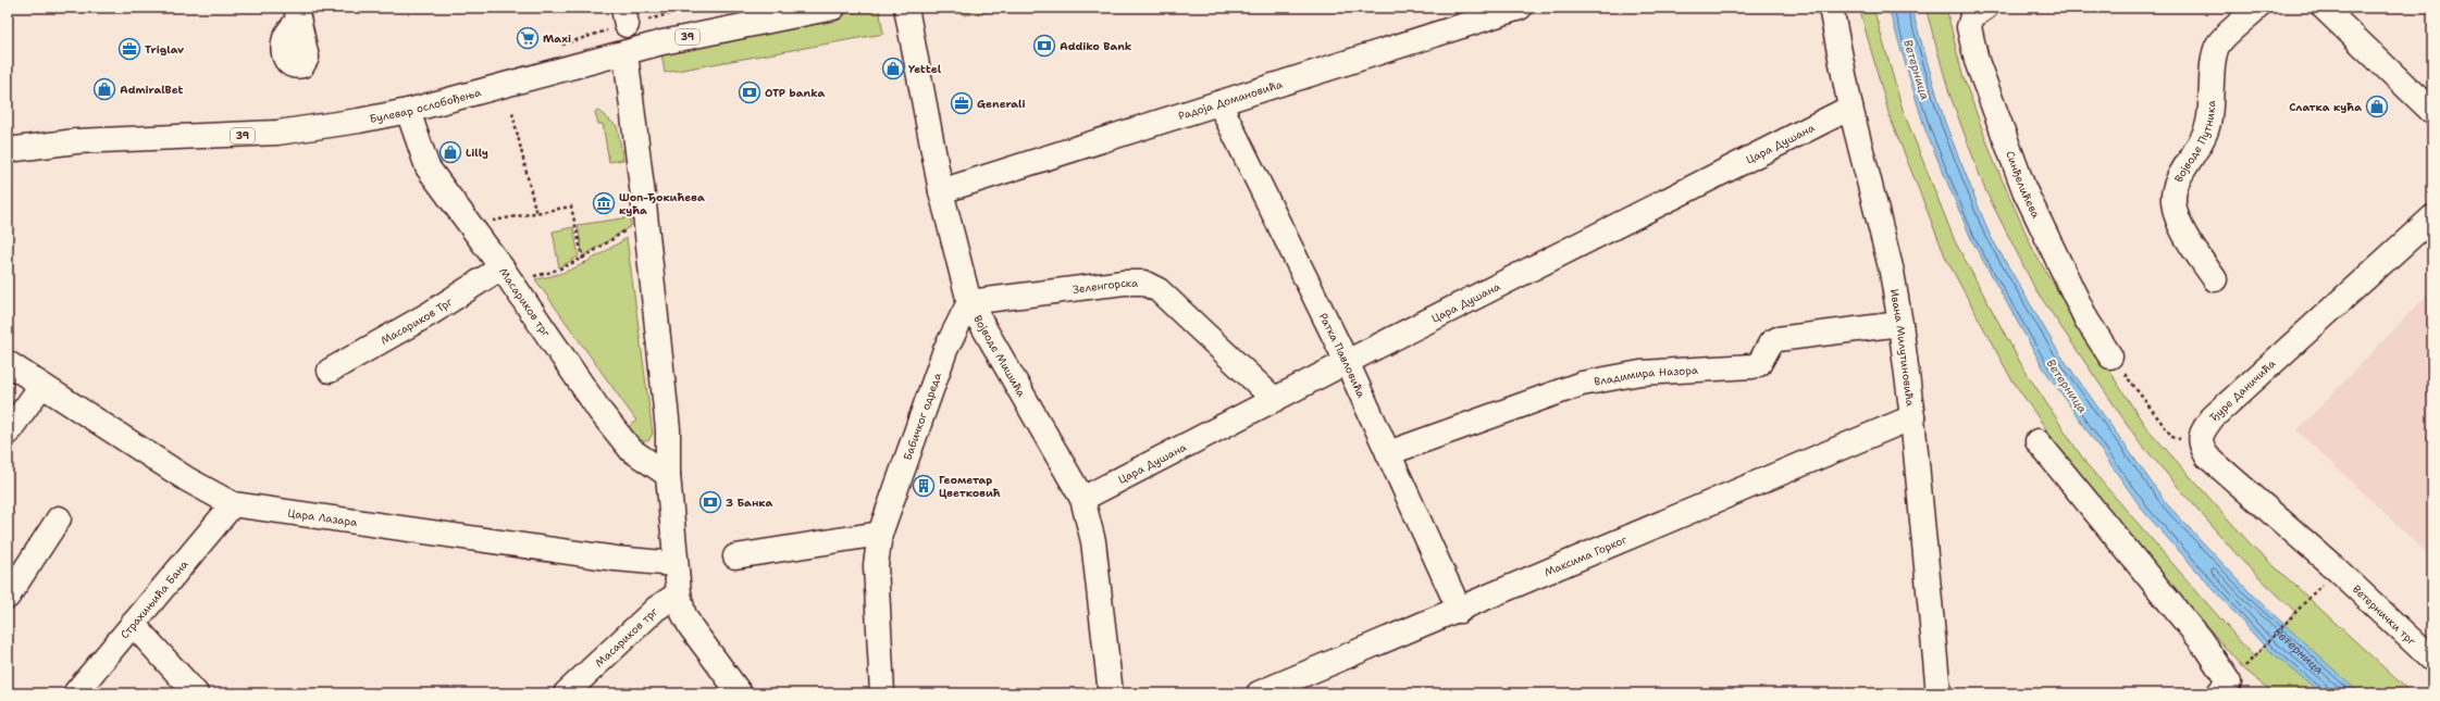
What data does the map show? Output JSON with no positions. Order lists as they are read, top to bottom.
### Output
{
  "streets": {
    "street": [
      "39",
      "Радоја Домановића",
      "Булевар ослобођења",
      "Војводе Путника",
      "Цара Душана",
      "Синђелићева",
      "Зеленгорска",
      "Масариков трг",
      "Масариков Трг",
      "Ивана Милутиновића",
      "Војводе Мишића",
      "Ратка Павловића",
      "Владимира Назора",
      "Ђуре Даничића",
      "Бабичког одреда",
      "Цара Лазара",
      "Максима Горког",
      "Страхињића Бана",
      "Ветернички трг"
    ]
  },
  "crossings": [
    ["Радоја Домановића", "Војводе Мишића"],
    ["Радоја Домановића", "Ратка Павловића"],
    ["Булевар ослобођења", "Масариков трг"],
    ["Цара Душана", "Зеленгорска"],
    ["Цара Душана", "Ивана Милутиновића"],
    ["Цара Душана", "Војводе Мишића"],
    ["Цара Душана", "Ратка Павловића"],
    ["Зеленгорска", "Војводе Мишића"],
    ["Зеленгорска", "Бабичког одреда"],
    ["Масариков трг", "Масариков Трг"],
    ["Ивана Милутиновића", "Владимира Назора"],
    ["Ивана Милутиновића", "Максима Горког"],
    ["Војводе Мишића", "Бабичког одреда"],
    ["Ратка Павловића", "Владимира Назора"],
    ["Ратка Павловића", "Максима Горког"],
    ["Ђуре Даничића", "Ветернички трг"],
    ["Цара Лазара", "Страхињића Бана"]
  ],
  "water": ["Ветерница"],
  "places": {
    "supermarket": ["Maxi"],
    "bank": ["Addiko Bank", "OTP banka", "3 Банка"],
    "office": ["Triglav", "Generali"],
    "shop": [
      "Yettel",
      "AdmiralBet",
      "Слатка кућа",
      "Lilly"
    ],
    "museum": ["Шоп-Ђокићева кућа"],
    "building": ["Геометар Цветковић"]
  }
}
